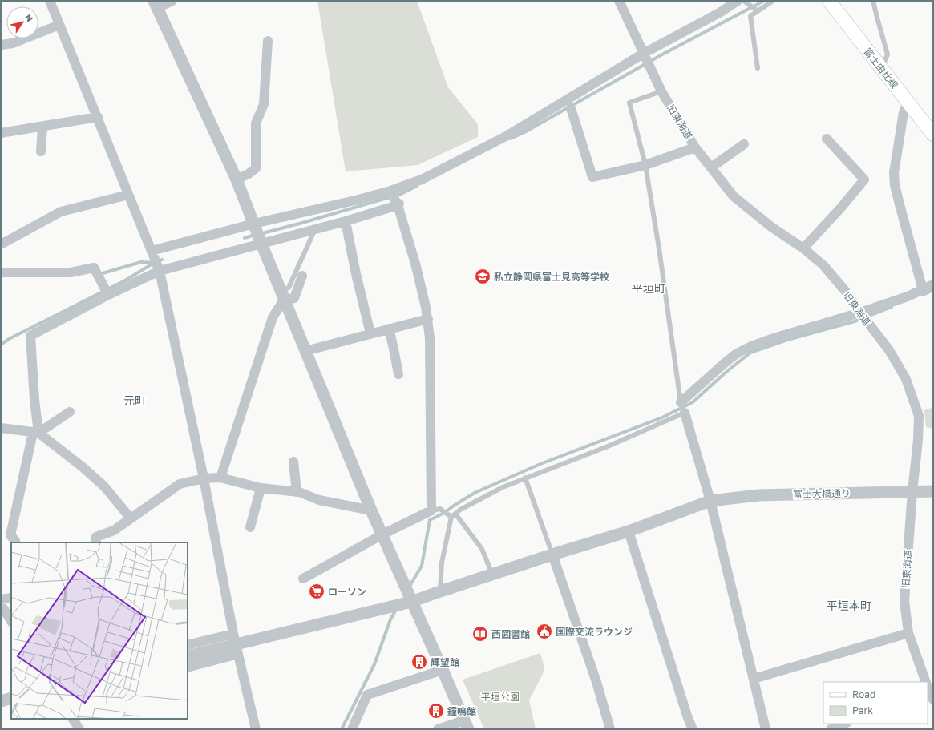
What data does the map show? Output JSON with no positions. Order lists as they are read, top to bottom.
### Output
{
  "streets": {
    "main road": ["富士由比線"],
    "street": ["旧東海道", "富士大橋通り"]
  },
  "crossings": [
    ["旧東海道", "富士大橋通り"]
  ],
  "districts": ["平垣町", "元町", "平垣本町"],
  "parks": ["平垣公園"],
  "places": {
    "school or university": ["私立静岡県富士見高等学校"],
    "supermarket": ["ローソン"],
    "public building": ["国際交流ラウンジ"],
    "library": ["西図書館"],
    "building": ["輝望館", "鐘鳴館"]
  },
  "legend": ["Road", "Park"],
  "north": "top right"
}
